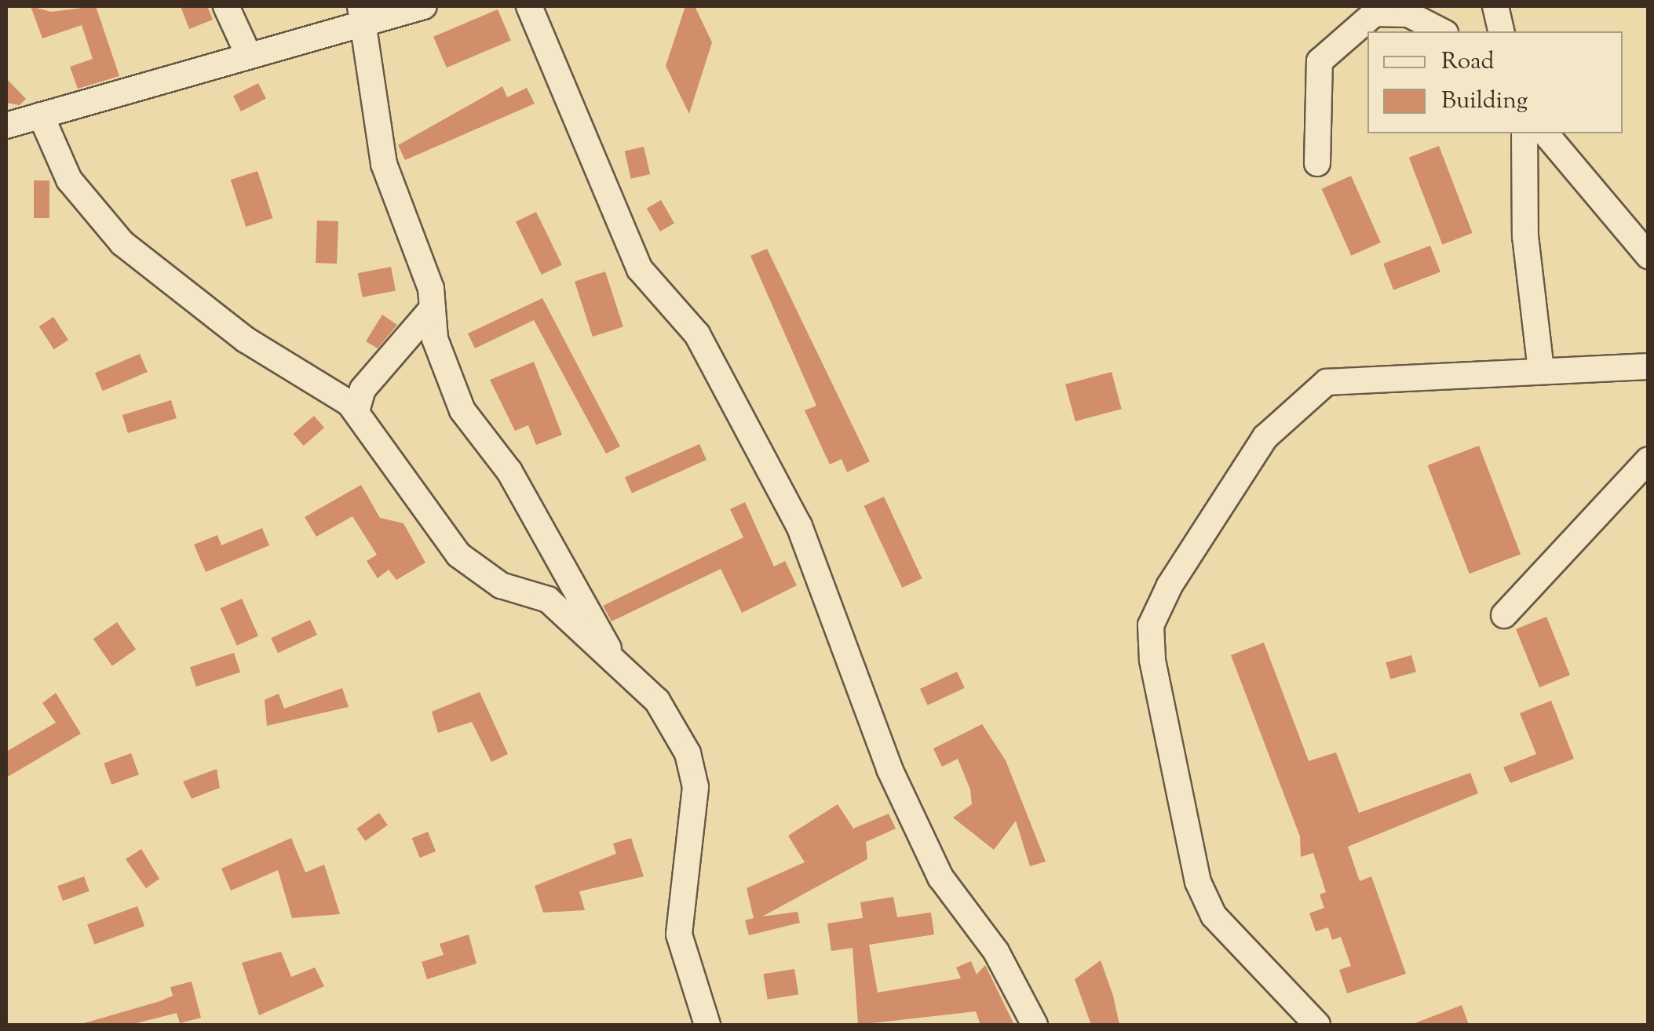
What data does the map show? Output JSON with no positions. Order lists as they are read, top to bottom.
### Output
{
  "legend": ["Road", "Building"]
}
